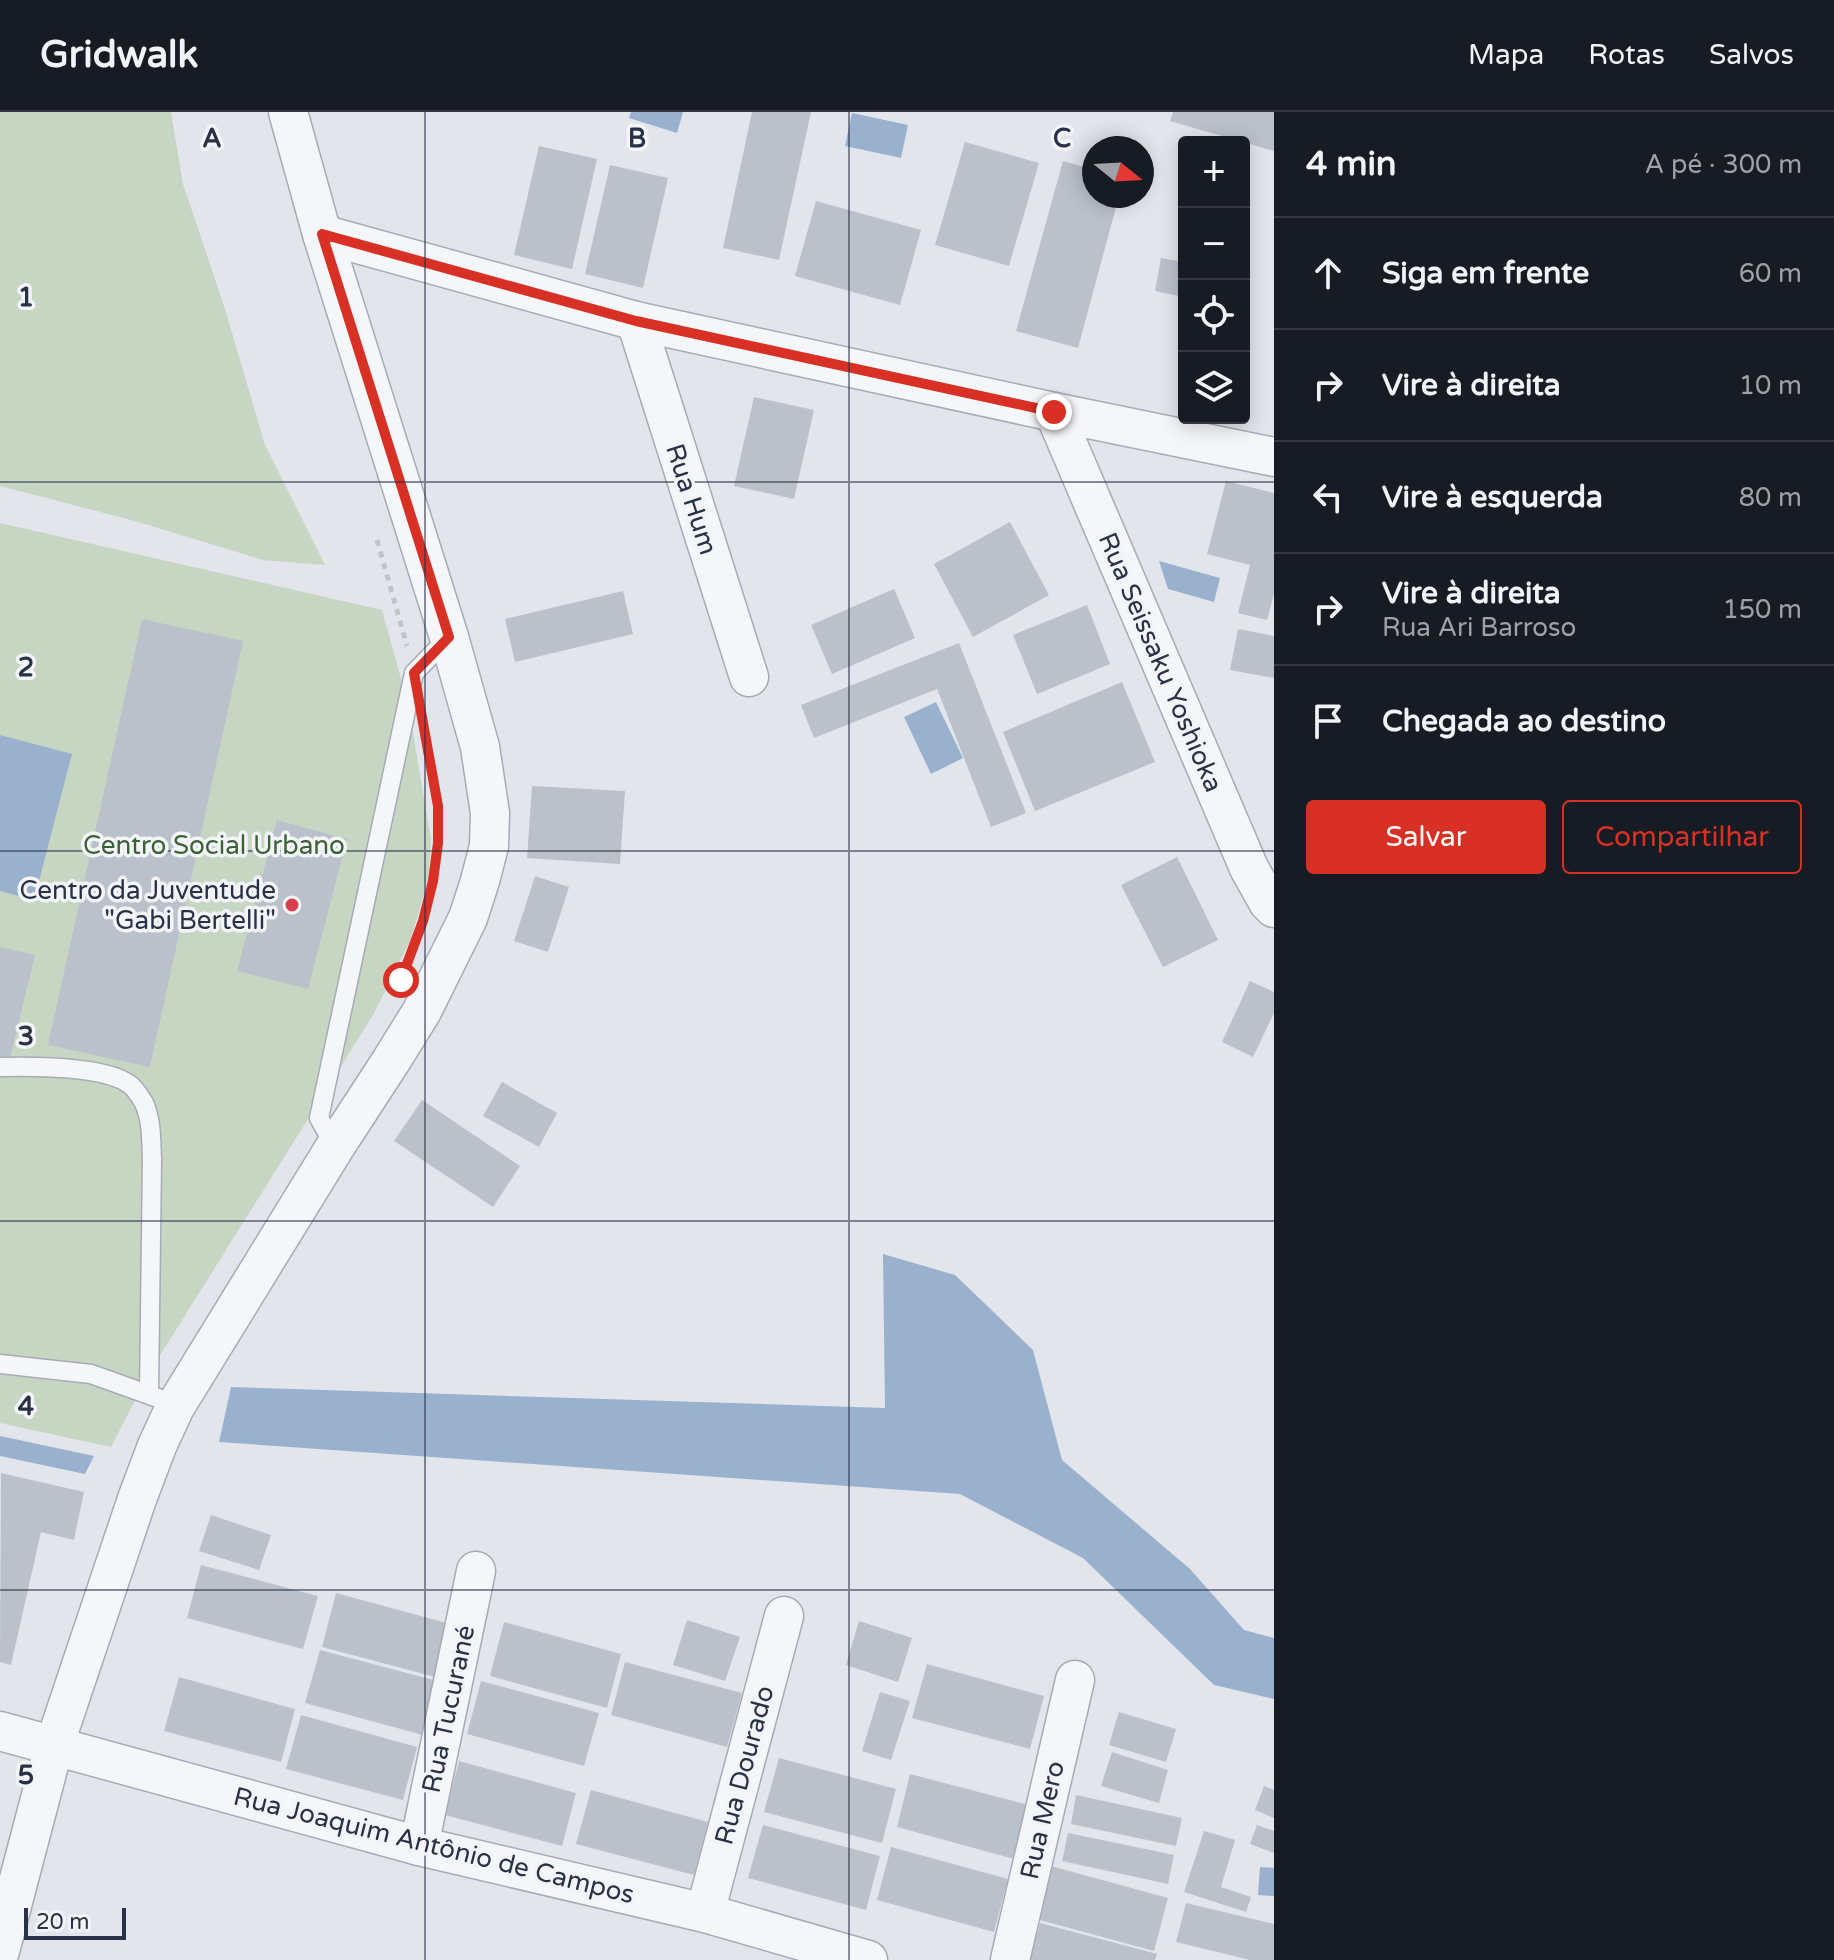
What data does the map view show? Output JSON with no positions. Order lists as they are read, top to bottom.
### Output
{
  "streets": {
    "street": [
      "Rua Hum",
      "Rua Seissaku Yoshioka",
      "Rua Tucurané",
      "Rua Dourado",
      "Rua Mero",
      "Rua Joaquim Antônio de Campos"
    ]
  },
  "crossings": [
    ["Rua Tucurané", "Rua Joaquim Antônio de Campos"],
    ["Rua Dourado", "Rua Joaquim Antônio de Campos"]
  ],
  "parks": ["Centro Social Urbano"],
  "places": ["Centro da Juventude \"Gabi Bertelli\""],
  "scale_bar": "20 m",
  "north": "right",
  "page": {
    "header": "Gridwalk",
    "nav": ["Mapa", "Rotas", "Salvos"],
    "heading": ["4 min", "A pé · 300 m"],
    "map_buttons": ["+", "−"],
    "list": [
      ["Siga em frente", "60 m"],
      ["Vire à direita", "10 m"],
      ["Vire à esquerda", "80 m"],
      ["Vire à direita", "Rua Ari Barroso", "150 m"],
      "Chegada ao destino"
    ],
    "buttons": ["Salvar", "Compartilhar"],
    "scale": "20 m"
  },
  "grid": {
    "columns": ["A", "B", "C"],
    "rows": [
      "1",
      "2",
      "3",
      "4",
      "5"
    ]
  }
}
